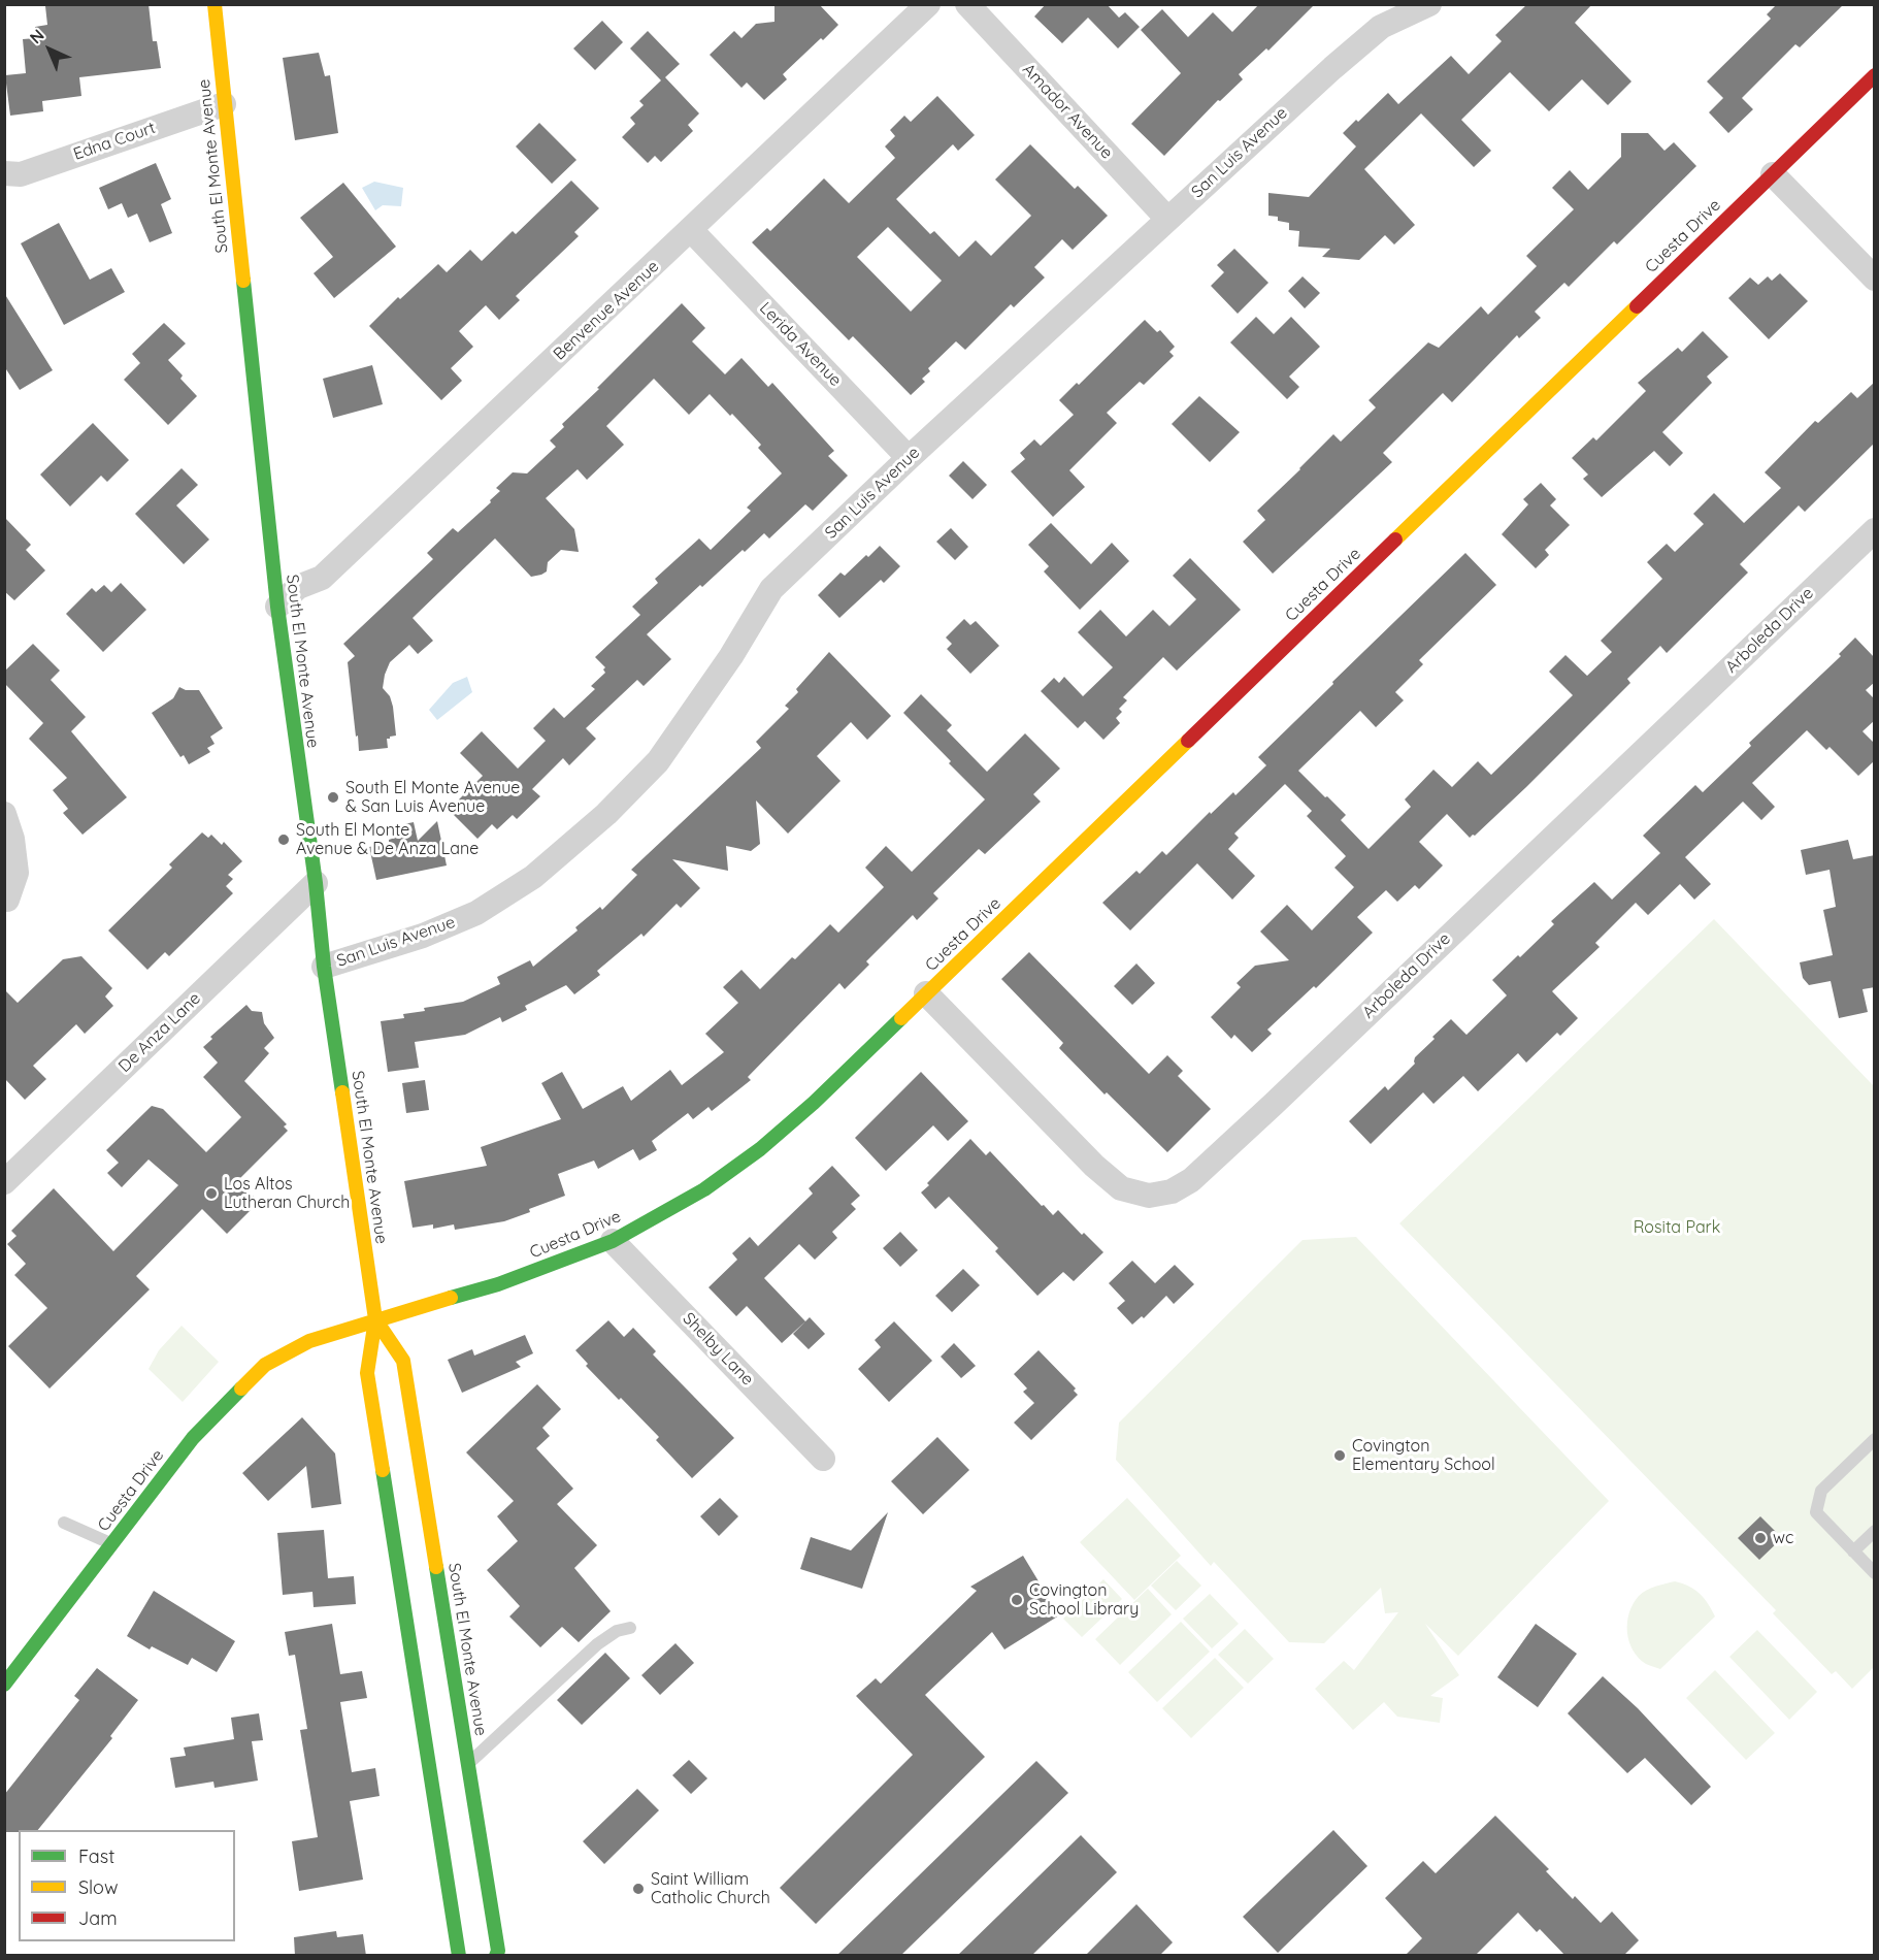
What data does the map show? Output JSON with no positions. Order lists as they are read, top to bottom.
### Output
{
  "streets": {
    "main road": ["South El Monte Avenue", "Cuesta Drive"],
    "street": [
      "Amador Avenue",
      "Edna Court",
      "San Luis Avenue",
      "Benvenue Avenue",
      "Lerida Avenue",
      "Arboleda Drive",
      "De Anza Lane",
      "Shelby Lane"
    ]
  },
  "crossings": [
    ["Amador Avenue", "San Luis Avenue"],
    ["Edna Court", "South El Monte Avenue"],
    ["San Luis Avenue", "South El Monte Avenue"],
    ["San Luis Avenue", "Lerida Avenue"],
    ["South El Monte Avenue", "Cuesta Drive"],
    ["South El Monte Avenue", "Benvenue Avenue"],
    ["South El Monte Avenue", "De Anza Lane"],
    ["Cuesta Drive", "Arboleda Drive"],
    ["Cuesta Drive", "Shelby Lane"],
    ["Benvenue Avenue", "Lerida Avenue"]
  ],
  "parks": ["Rosita Park"],
  "places": [
    "South El Monte Avenue & San Luis Avenue",
    "South El Monte Avenue & De Anza Lane",
    "Los Altos Lutheran Church",
    "Covington Elementary School",
    "wc",
    "Covington School Library",
    "Saint William Catholic Church"
  ],
  "legend": ["Fast", "Slow", "Jam"],
  "north": "top left"
}
